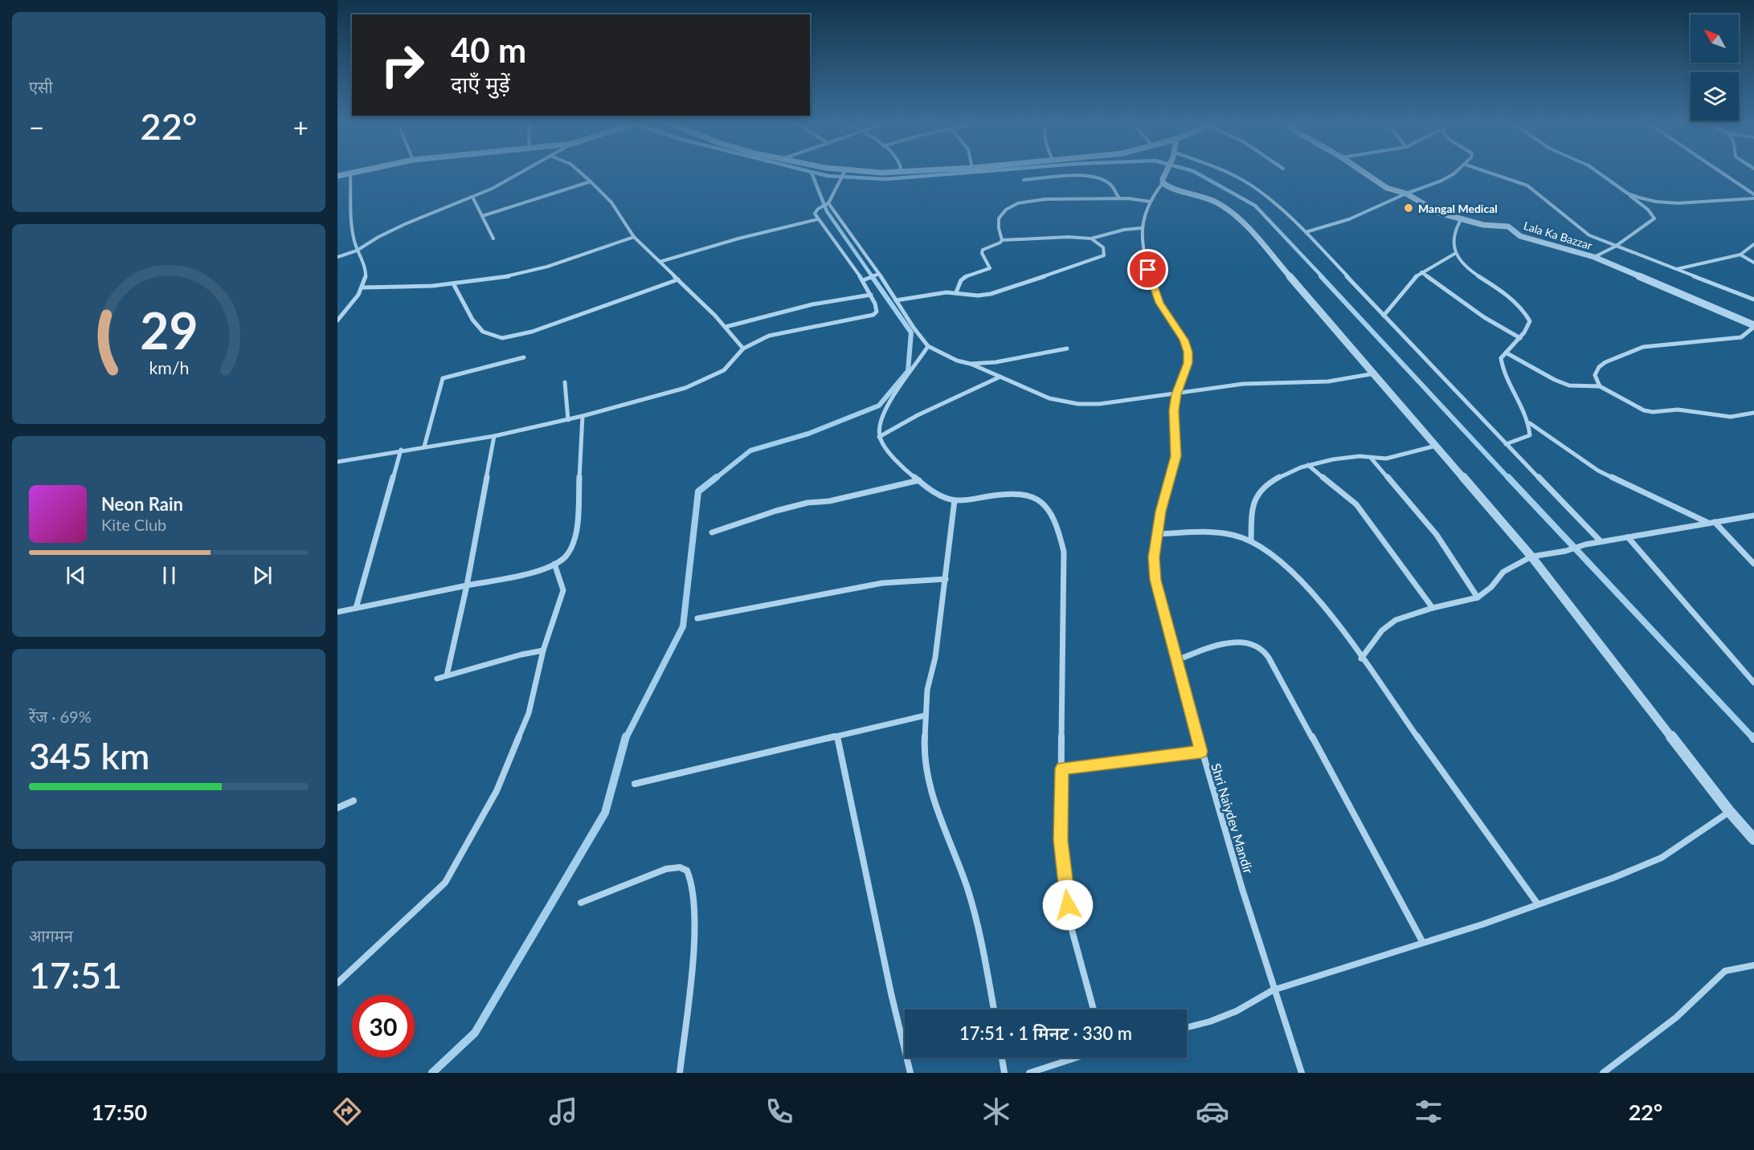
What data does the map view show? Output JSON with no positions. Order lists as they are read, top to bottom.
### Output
{
  "streets": {
    "street": ["Lala Ka Bazzar", "Shri Naiydev Mandir"]
  },
  "places": ["Mangal Medical"],
  "north": "top left",
  "page": {
    "tile": [
      "एसी",
      ["रेंज · 69%", "345 km"],
      ["आगमन", "17:51"]
    ],
    "turn": ["40 m", "दाएँ मुड़ें"],
    "heat": ["−", "22°", "+"],
    "song": ["Neon Rain", "Kite Club"],
    "limit": "30",
    "trip": "17:51 · 1 मिनट · 330 m",
    "tabs": ["17:50", "22°"],
    "gauge": ["29", "km/h"]
  }
}
